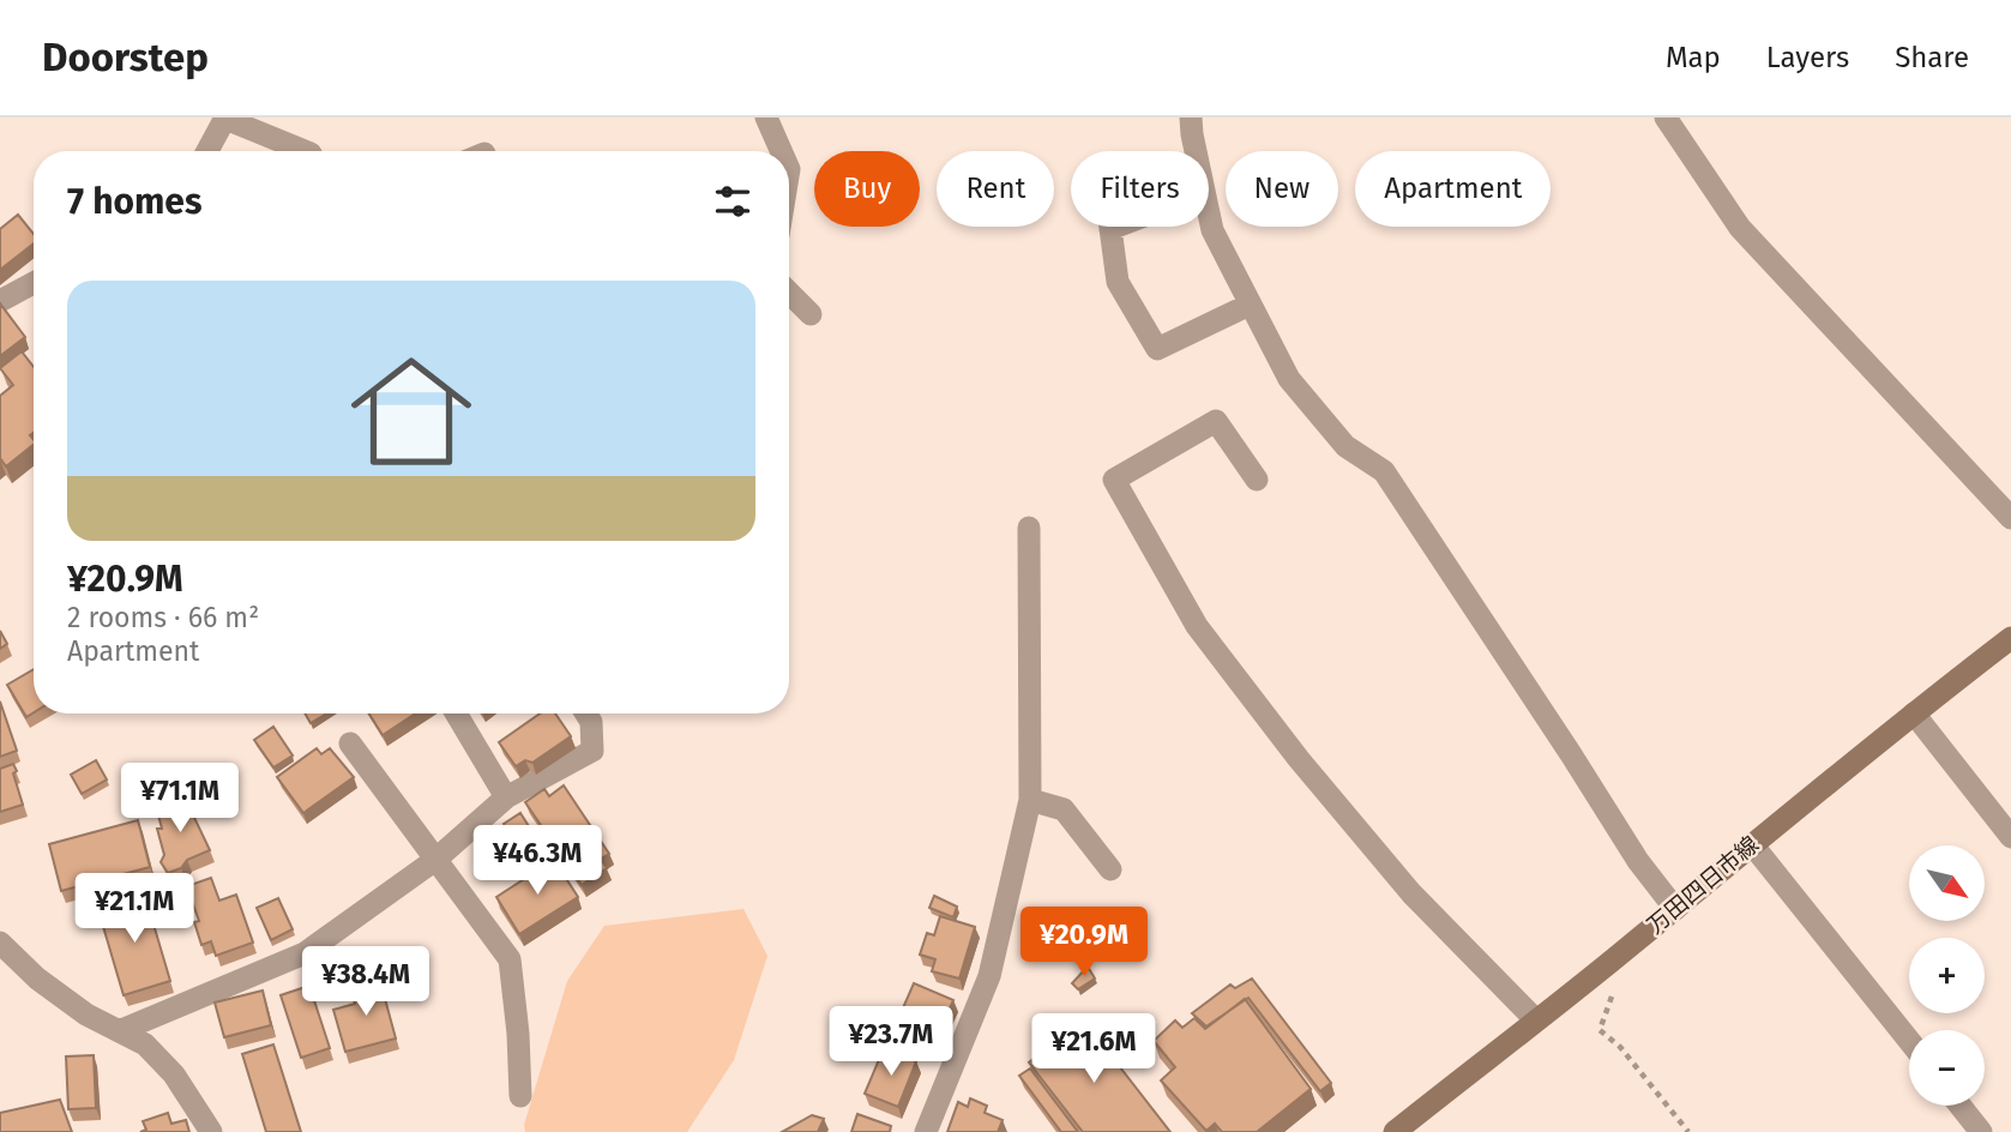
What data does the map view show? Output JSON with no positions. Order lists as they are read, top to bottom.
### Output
{
  "streets": {
    "main road": ["万田四日市線"]
  },
  "north": "bottom right",
  "page": {
    "header": "Doorstep",
    "nav": ["Map", "Layers", "Share"],
    "chip": [
      "Buy",
      "Rent",
      "Filters",
      "New",
      "Apartment"
    ],
    "heading": "7 homes",
    "list": [
      {
        "name": "¥20.9M",
        "note": "2 rooms · 66 m² · Apartment"
      }
    ],
    "price": [
      "¥71.1M",
      "¥46.3M",
      "¥21.1M",
      "¥20.9M",
      "¥38.4M",
      "¥23.7M",
      "¥21.6M"
    ],
    "map_buttons": ["+", "−"]
  }
}
